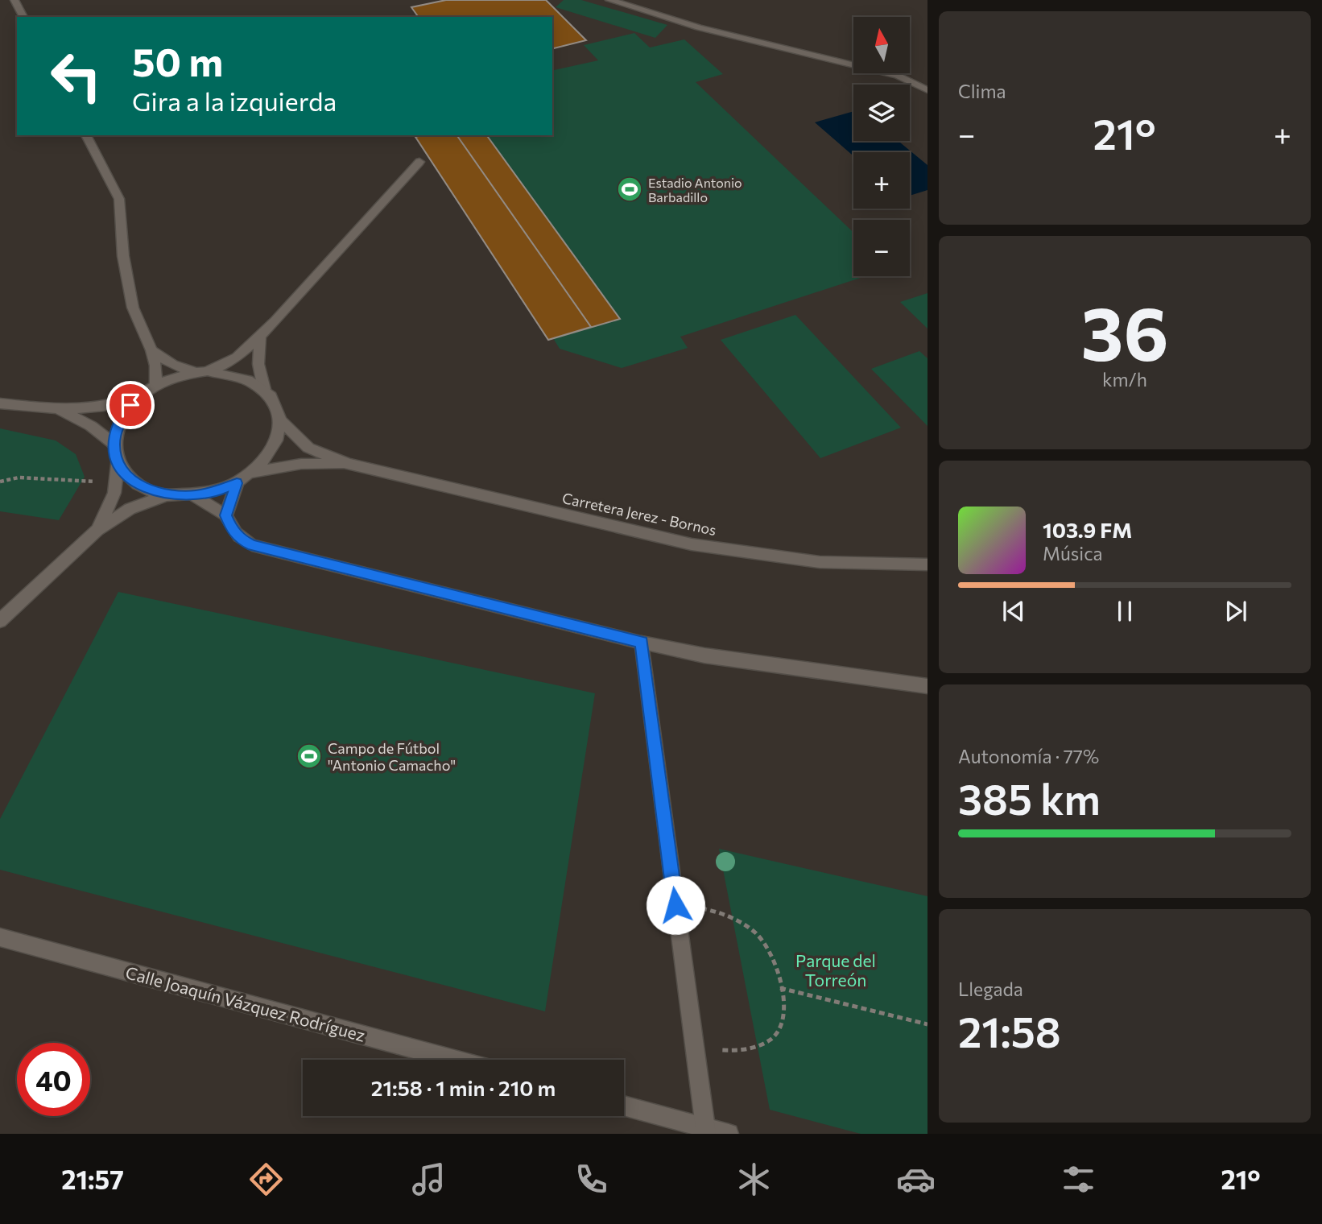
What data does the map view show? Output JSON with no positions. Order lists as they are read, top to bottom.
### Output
{
  "streets": {
    "street": ["Carretera Jerez - Bornos", "Calle Joaquín Vázquez Rodríguez"]
  },
  "parks": ["Parque del Torreón"],
  "places": {
    "sports": ["Estadio Antonio Barbadillo", "Campo de Fútbol \"Antonio Camacho\""]
  },
  "north": "top",
  "page": {
    "tile": [
      "Clima",
      ["36", "km/h"],
      ["Autonomía · 77%", "385 km"],
      ["Llegada", "21:58"]
    ],
    "map_buttons": ["+", "−"],
    "turn": ["50 m", "Gira a la izquierda"],
    "heat": ["−", "21°", "+"],
    "song": ["103.9 FM", "Música"],
    "limit": "40",
    "trip": "21:58 · 1 min · 210 m",
    "tabs": ["21:57", "21°"]
  }
}
